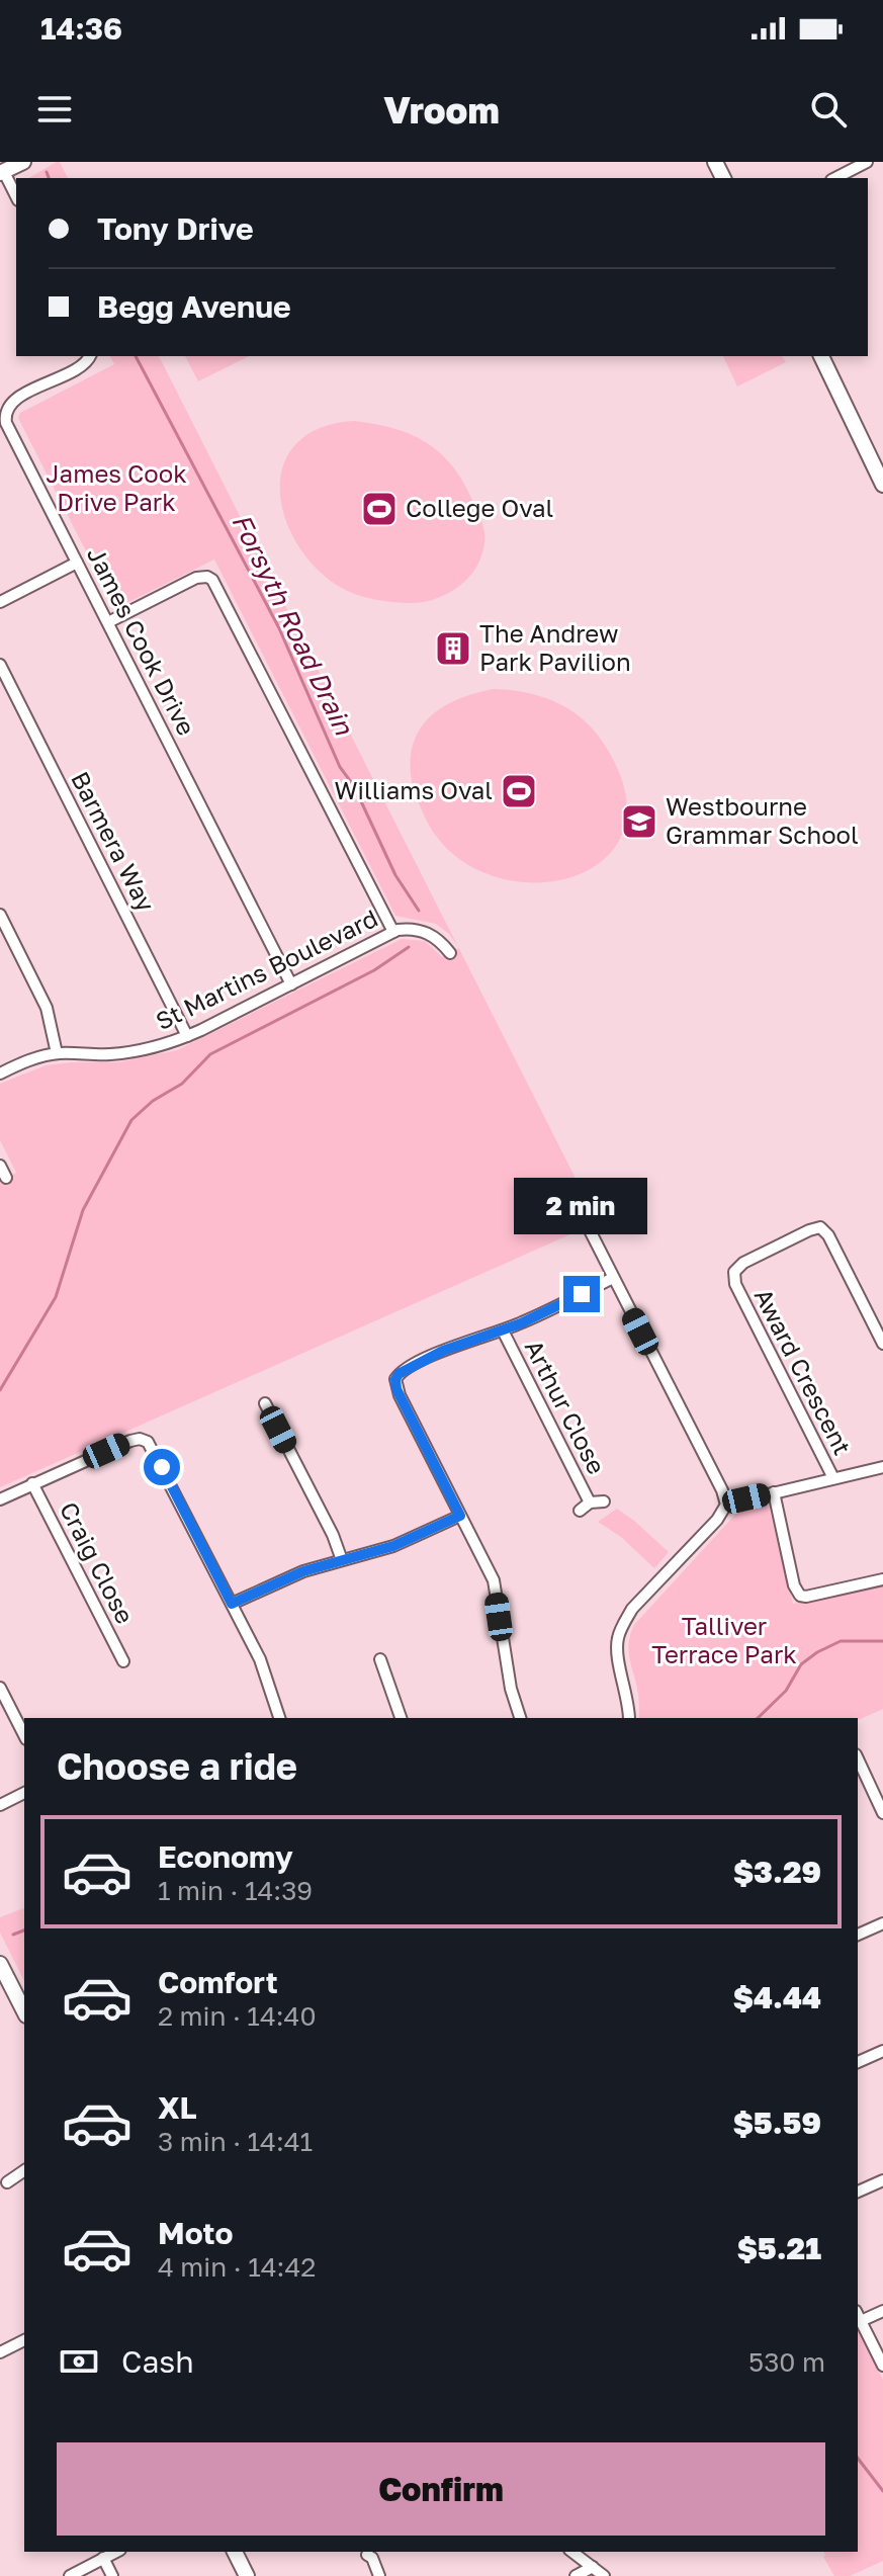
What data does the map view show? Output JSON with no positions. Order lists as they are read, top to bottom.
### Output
{
  "streets": {
    "street": [
      "James Cook Drive",
      "Barmera Way",
      "St Martins Boulevard",
      "Award Crescent",
      "Arthur Close",
      "Craig Close"
    ]
  },
  "crossings": [
    ["James Cook Drive", "St Martins Boulevard"],
    ["Barmera Way", "St Martins Boulevard"]
  ],
  "water": ["Forsyth Road Drain"],
  "parks": ["James Cook Drive Park", "Talliver Terrace Park"],
  "places": {
    "sports": ["College Oval", "Williams Oval"],
    "building": ["The Andrew Park Pavilion"],
    "school or university": ["Westbourne Grammar School"]
  },
  "page": {
    "status": "14:36",
    "header": "Vroom",
    "banner": ["Tony Drive", "Begg Avenue"],
    "bubble": "2 min",
    "heading": "Choose a ride",
    "list": [
      {
        "name": "Economy",
        "note": "1 min · 14:39",
        "value": "$3.29"
      },
      {
        "name": "Comfort",
        "note": "2 min · 14:40",
        "value": "$4.44"
      },
      {
        "name": "XL",
        "note": "3 min · 14:41",
        "value": "$5.59"
      },
      {
        "name": "Moto",
        "note": "4 min · 14:42",
        "value": "$5.21"
      }
    ],
    "pay": ["Cash", "530 m"],
    "buttons": "Confirm"
  }
}
